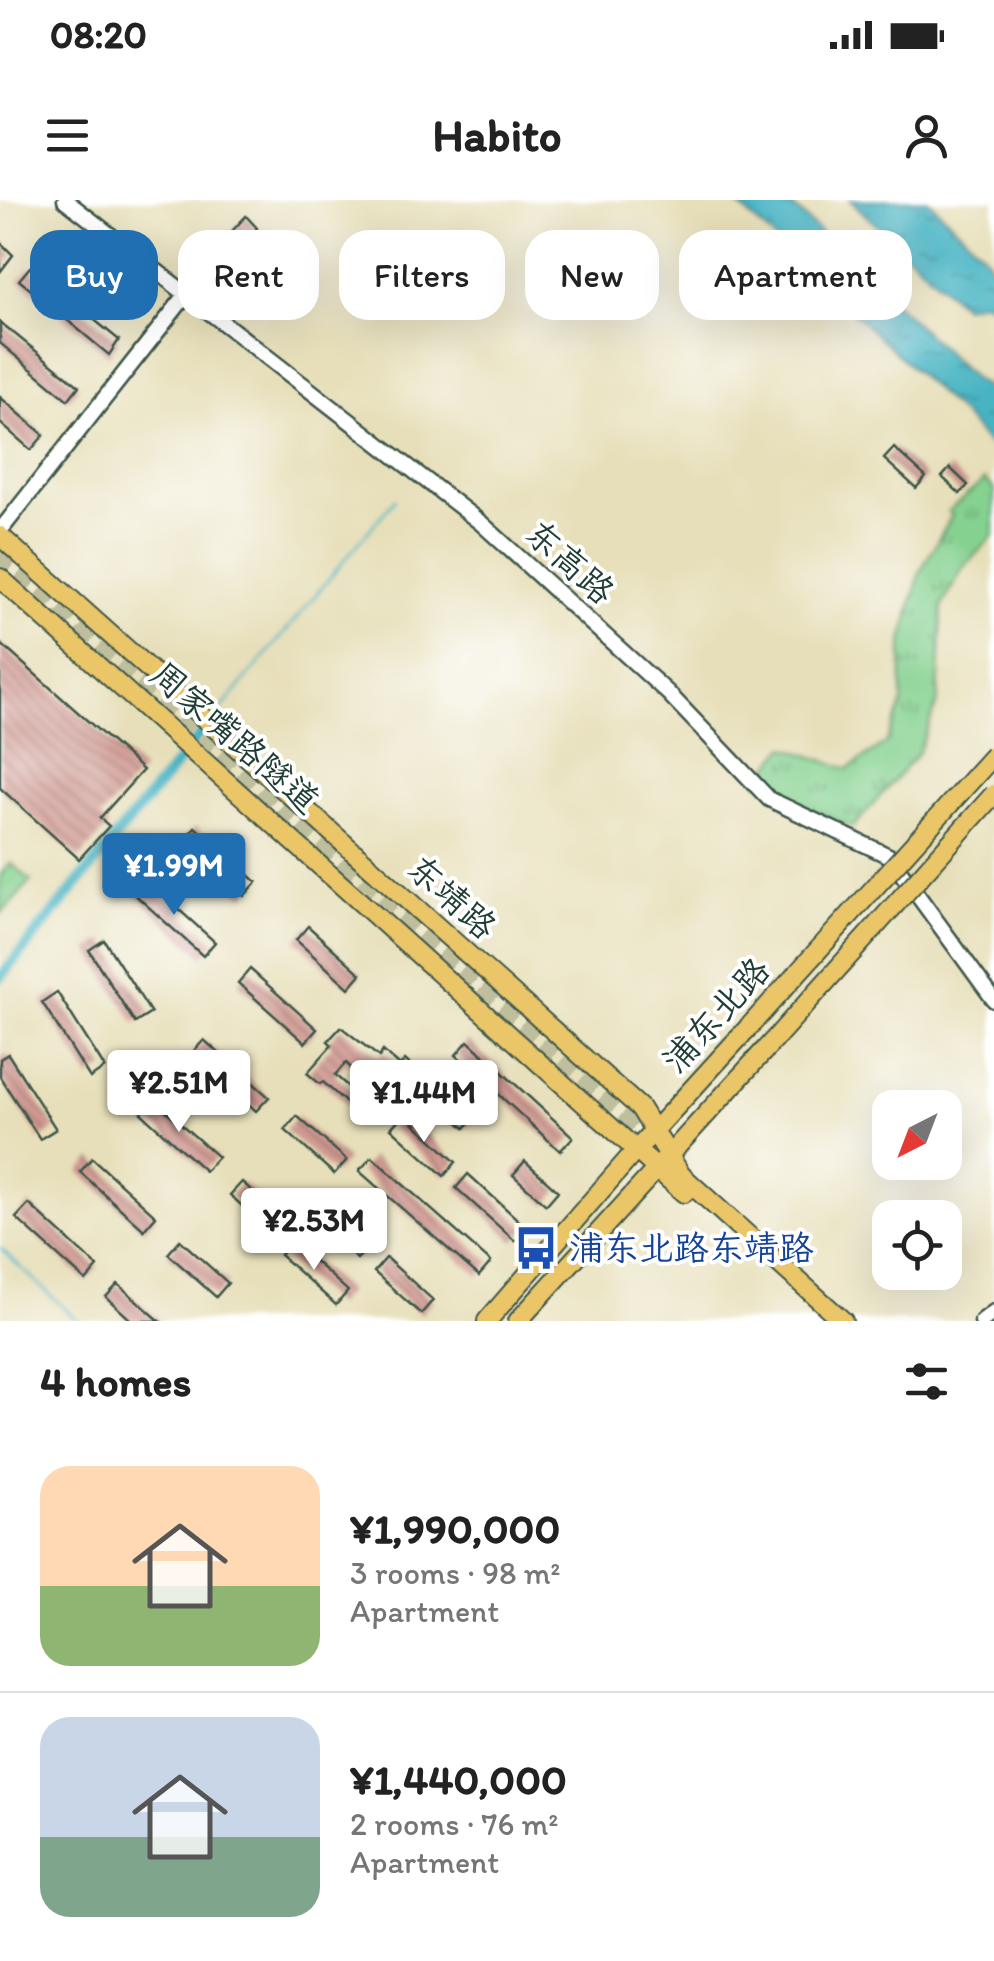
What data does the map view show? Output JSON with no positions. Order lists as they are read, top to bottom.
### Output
{
  "streets": {
    "main road": ["周家嘴路隧道", "东靖路", "浦东北路"],
    "street": ["东高路"]
  },
  "crossings": [
    ["周家嘴路隧道", "东靖路"],
    ["东靖路", "浦东北路"]
  ],
  "places": {
    "bus stop": ["浦东北路东靖路"]
  },
  "north": "bottom left",
  "page": {
    "status": "08:20",
    "header": "Habito",
    "chip": [
      "Buy",
      "Rent",
      "Filters",
      "New",
      "Apartment"
    ],
    "price": [
      "¥1.99M",
      "¥2.51M",
      "¥1.44M",
      "¥2.53M"
    ],
    "heading": "4 homes",
    "list": [
      {
        "name": "¥1,990,000",
        "note": "3 rooms · 98 m² · Apartment"
      },
      {
        "name": "¥1,440,000",
        "note": "2 rooms · 76 m² · Apartment"
      }
    ]
  }
}
